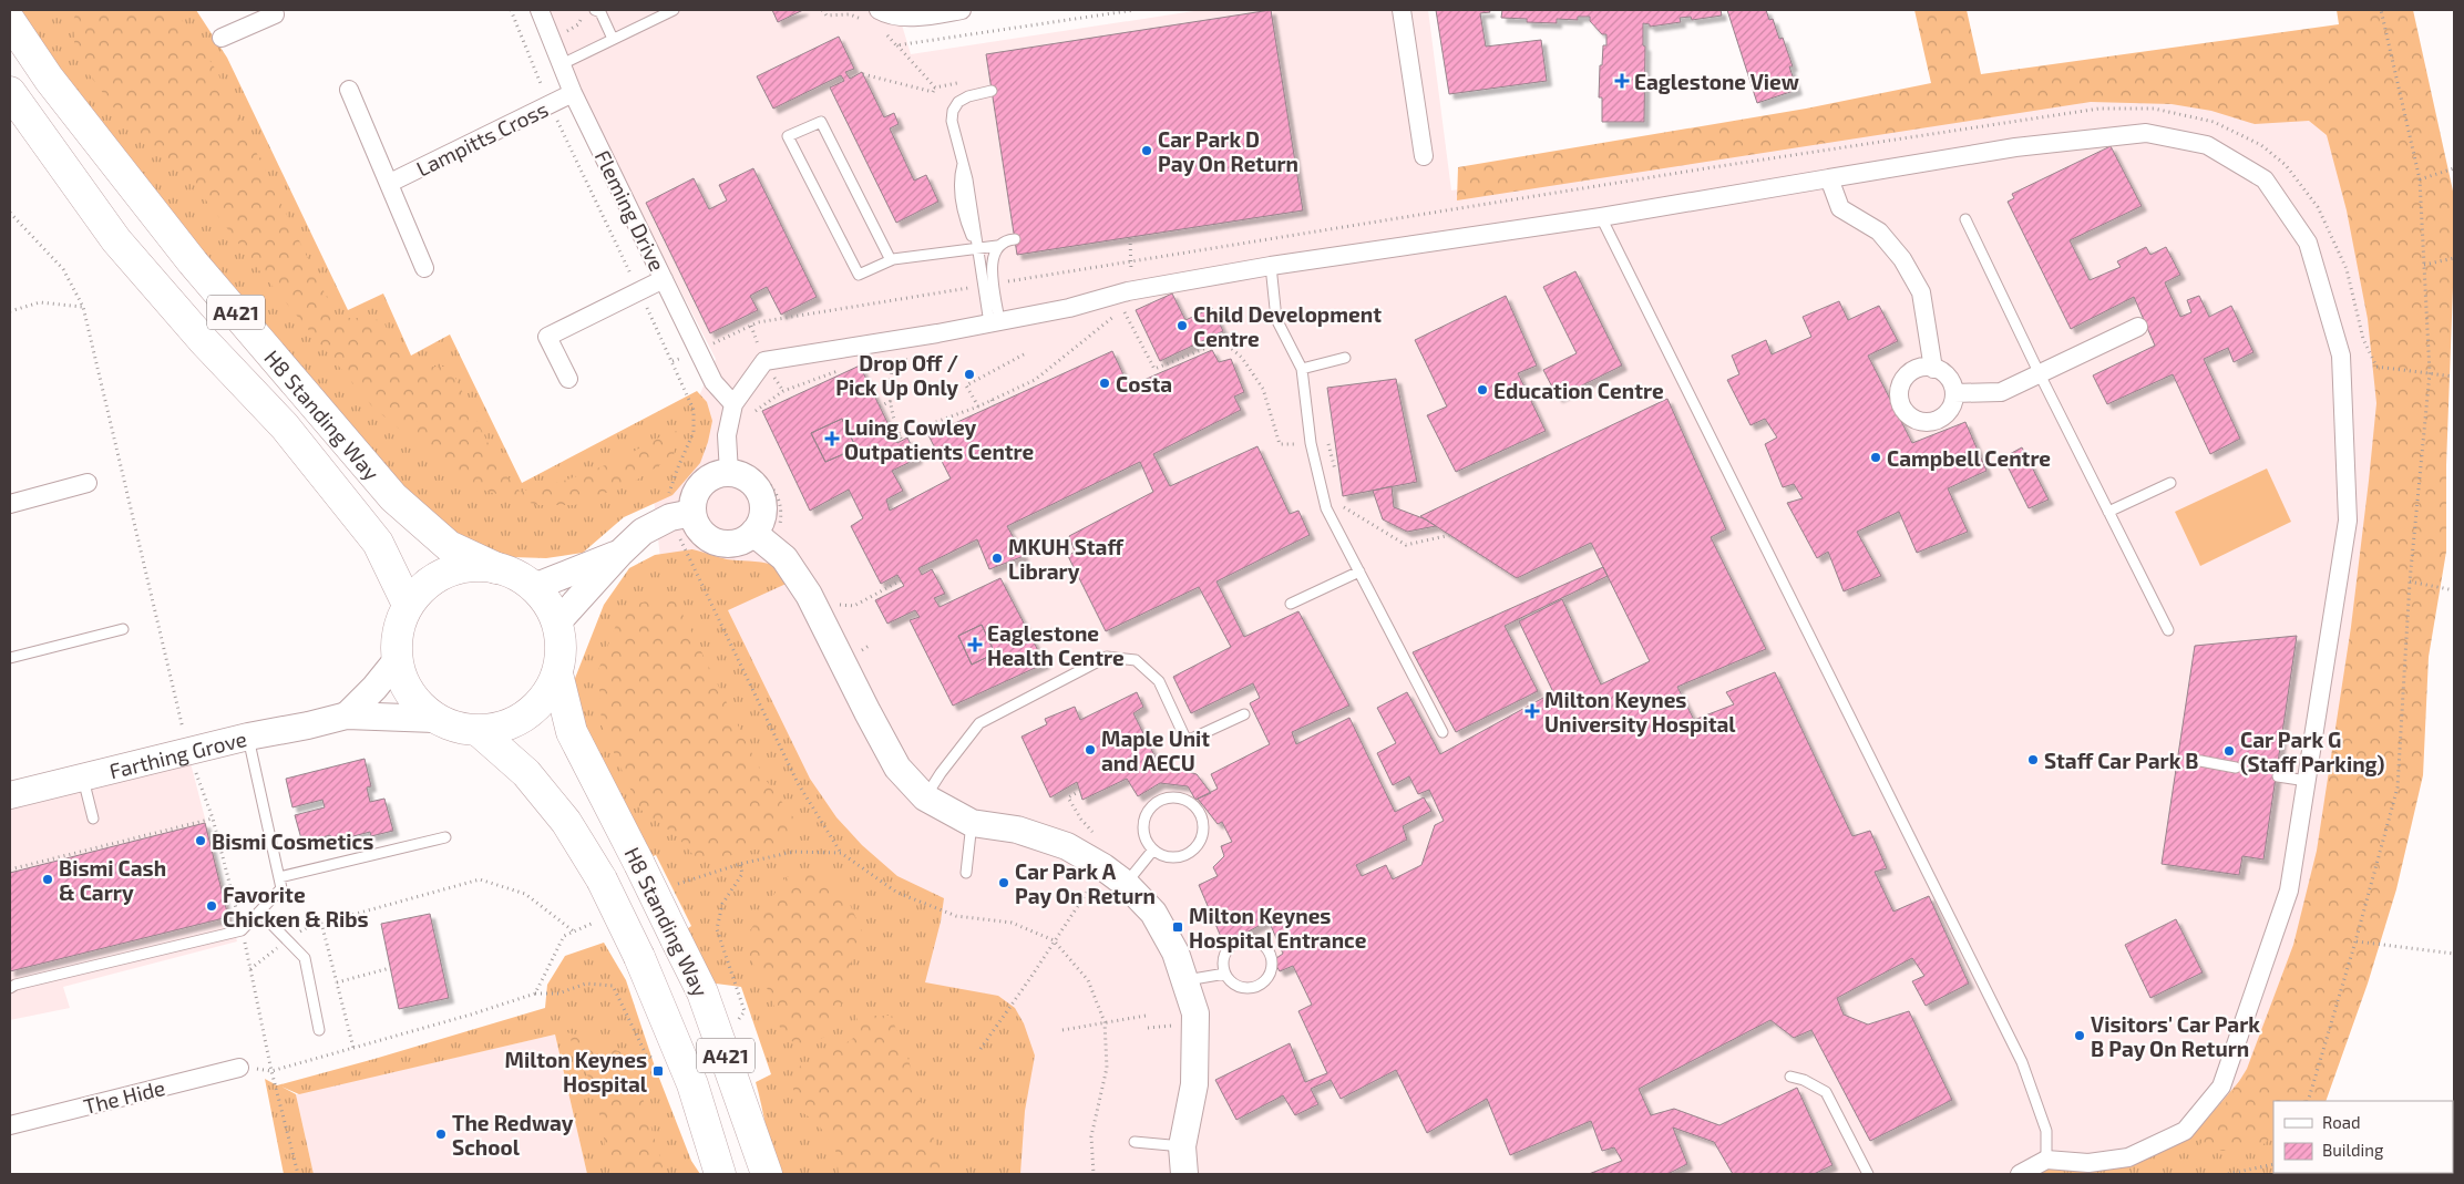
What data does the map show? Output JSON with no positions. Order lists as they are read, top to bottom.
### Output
{
  "streets": {
    "highway": ["A421", "H8 Standing Way"],
    "street": [
      "Lampitts Cross",
      "Fleming Drive",
      "Farthing Grove",
      "The Hide"
    ]
  },
  "crossings": [
    ["Lampitts Cross", "Fleming Drive"],
    ["H8 Standing Way", "Farthing Grove"]
  ],
  "places": {
    "health": [
      "Eaglestone View",
      "Luing Cowley Outpatients Centre",
      "Eaglestone Health Centre",
      "Milton Keynes University Hospital"
    ],
    "other": [
      "Car Park D Pay On Return",
      "Child Development Centre",
      "Drop Off / Pick Up Only",
      "Costa",
      "Education Centre",
      "Campbell Centre",
      "MKUH Staff Library",
      "Maple Unit and AECU",
      "Car Park G (Staff Parking)",
      "Staff Car Park B",
      "Bismi Cosmetics",
      "Bismi Cash & Carry",
      "Car Park A Pay On Return",
      "Favorite Chicken & Ribs",
      "Visitors' Car Park B Pay On Return",
      "The Redway School"
    ],
    "transit": ["Milton Keynes Hospital Entrance", "Milton Keynes Hospital"]
  },
  "legend": ["Road", "Building"]
}
